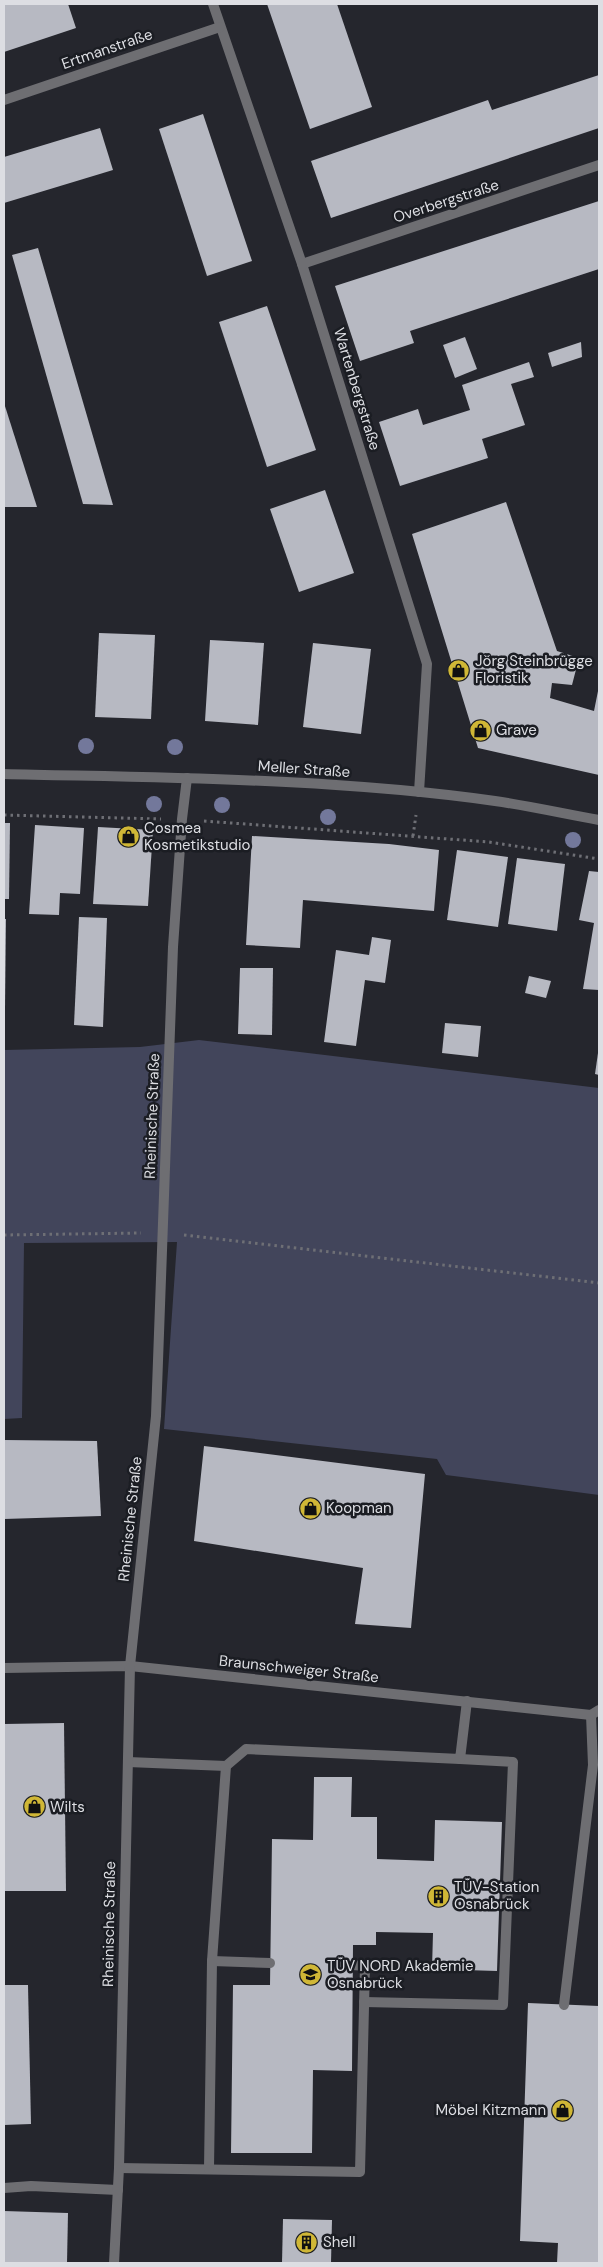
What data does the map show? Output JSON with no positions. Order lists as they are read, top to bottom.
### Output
{
  "streets": {
    "street": [
      "Ertmanstraße",
      "Overbergstraße",
      "Wartenbergstraße",
      "Meller Straße",
      "Rheinische Straße",
      "Braunschweiger Straße"
    ]
  },
  "crossings": [
    ["Ertmanstraße", "Wartenbergstraße"],
    ["Overbergstraße", "Wartenbergstraße"],
    ["Wartenbergstraße", "Meller Straße"],
    ["Meller Straße", "Rheinische Straße"],
    ["Rheinische Straße", "Braunschweiger Straße"]
  ],
  "places": {
    "shop": [
      "Jörg Steinbrügge Floristik",
      "Grave",
      "Cosmea Kosmetikstudio",
      "Koopman",
      "Wilts",
      "Möbel Kitzmann"
    ],
    "building": ["TÜV-Station Osnabrück", "Shell"],
    "school or university": ["TÜV NORD Akademie Osnabrück"]
  }
}
